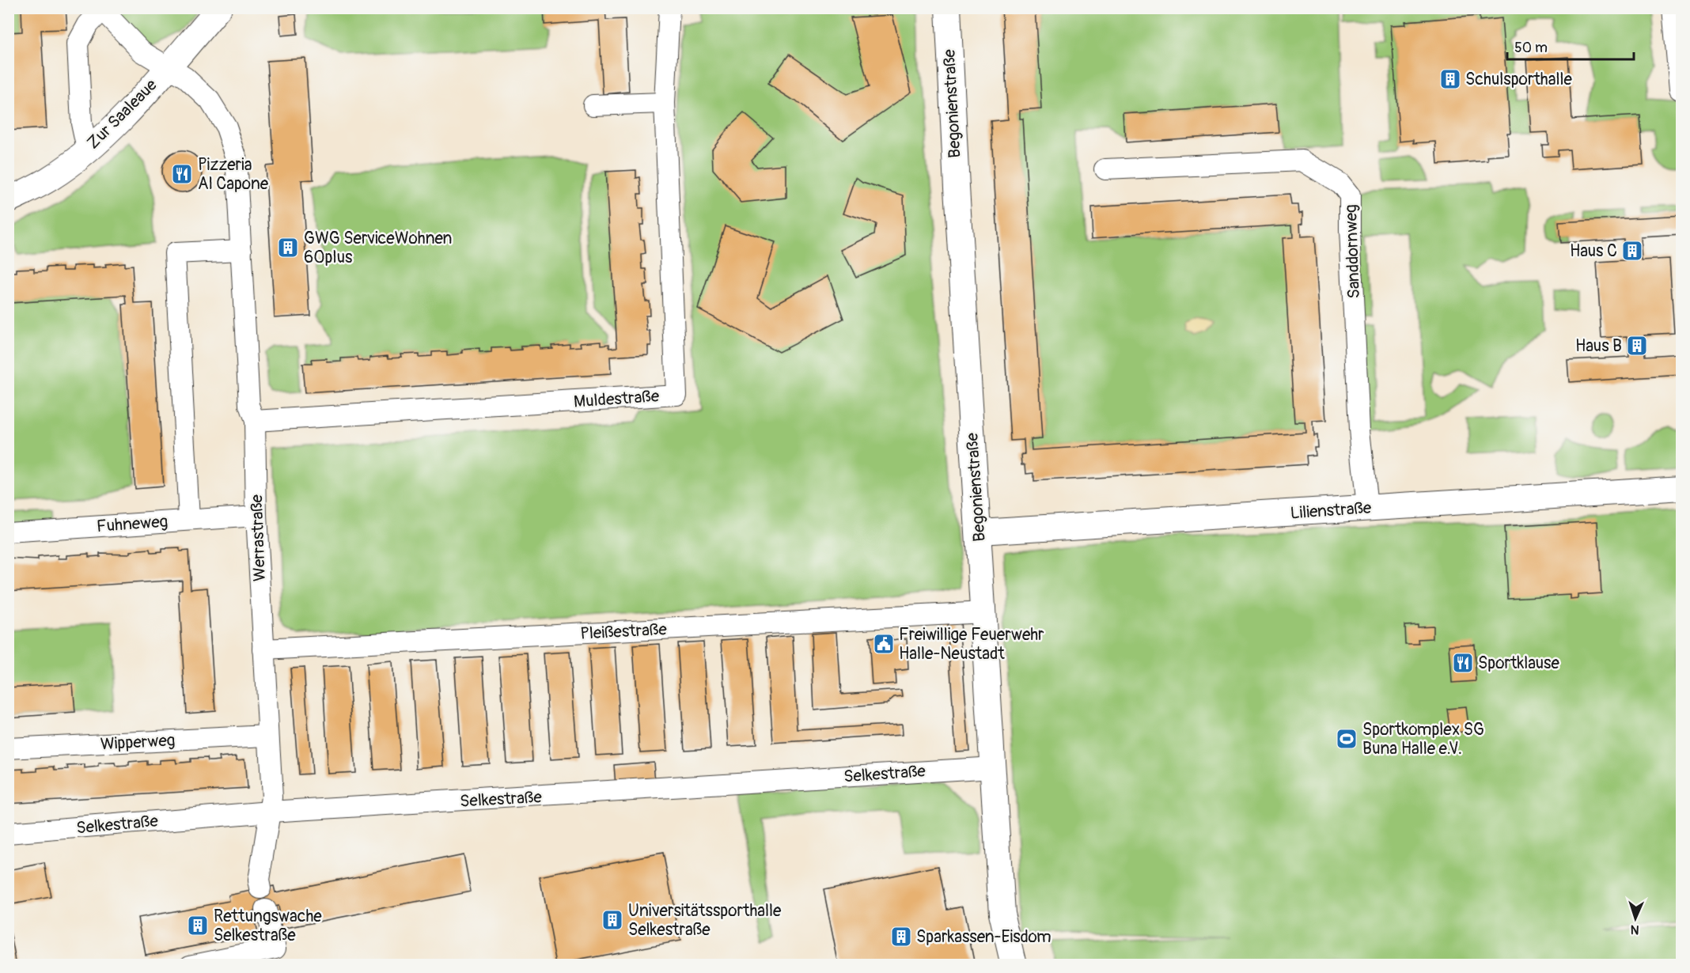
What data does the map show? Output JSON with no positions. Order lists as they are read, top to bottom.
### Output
{
  "streets": {
    "street": [
      "Begonienstraße",
      "Zur Saaleaue",
      "Sanddornweg",
      "Muldestraße",
      "Lilienstraße",
      "Fuhneweg",
      "Werrastraße",
      "Pleißestraße",
      "Wipperweg",
      "Selkestraße"
    ]
  },
  "crossings": [
    ["Begonienstraße", "Lilienstraße"],
    ["Begonienstraße", "Pleißestraße"],
    ["Begonienstraße", "Selkestraße"],
    ["Zur Saaleaue", "Werrastraße"],
    ["Sanddornweg", "Lilienstraße"],
    ["Muldestraße", "Werrastraße"],
    ["Fuhneweg", "Werrastraße"],
    ["Werrastraße", "Pleißestraße"],
    ["Werrastraße", "Wipperweg"],
    ["Werrastraße", "Selkestraße"]
  ],
  "places": {
    "building": [
      "Schulsporthalle",
      "GWG ServiceWohnen 60plus",
      "Haus C",
      "Haus B",
      "Universitätssporthalle Selkestraße",
      "Rettungswache Selkestraße",
      "Sparkassen-Eisdom"
    ],
    "restaurant": ["Pizzeria Al Capone", "Sportklause"],
    "public building": ["Freiwillige Feuerwehr Halle-Neustadt"],
    "sports": ["Sportkomplex SG Buna Halle e.V."]
  },
  "scale_bar": "50 m",
  "north": "bottom"
}
